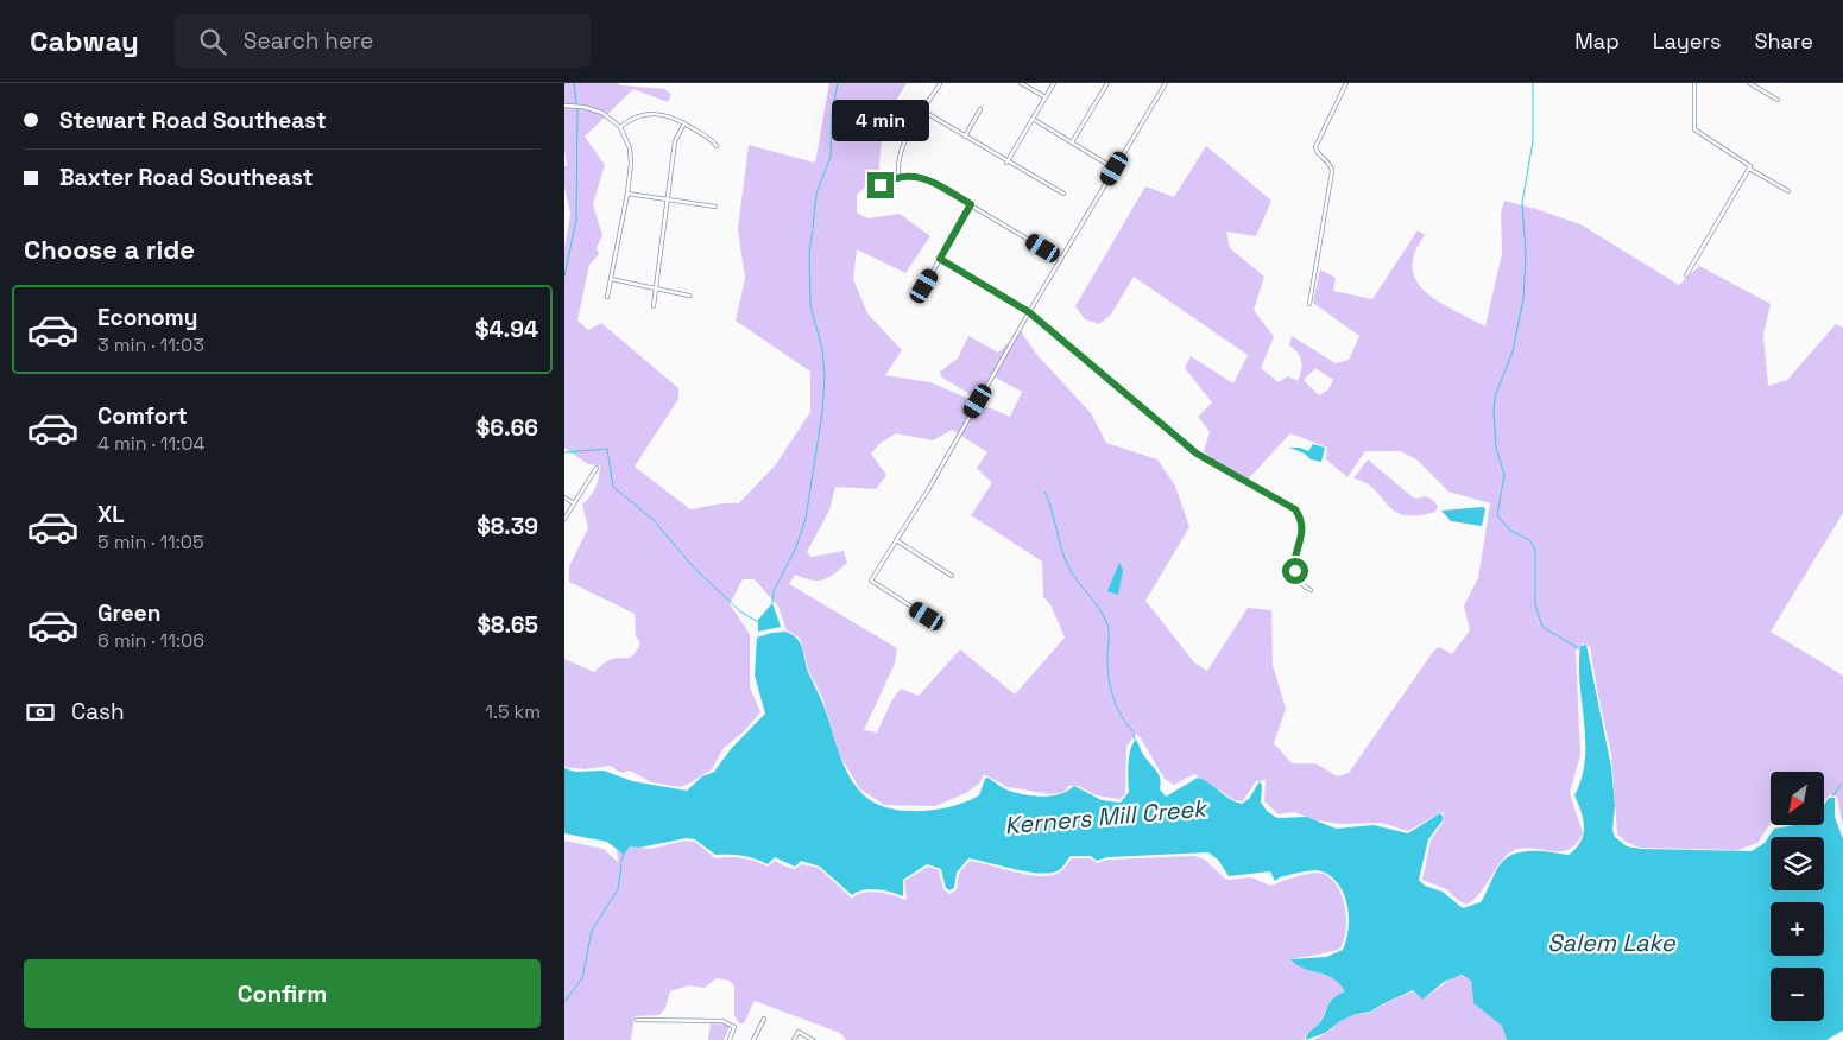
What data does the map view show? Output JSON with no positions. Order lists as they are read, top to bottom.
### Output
{
  "water": ["Kerners Mill Creek", "Salem Lake"],
  "north": "bottom left",
  "page": {
    "header": "Cabway",
    "search": "Search here",
    "nav": ["Map", "Layers", "Share"],
    "banner": ["Stewart Road Southeast", "Baxter Road Southeast"],
    "bubble": "4 min",
    "heading": "Choose a ride",
    "list": [
      {
        "name": "Economy",
        "note": "3 min · 11:03",
        "value": "$4.94"
      },
      {
        "name": "Comfort",
        "note": "4 min · 11:04",
        "value": "$6.66"
      },
      {
        "name": "XL",
        "note": "5 min · 11:05",
        "value": "$8.39"
      },
      {
        "name": "Green",
        "note": "6 min · 11:06",
        "value": "$8.65"
      }
    ],
    "pay": ["Cash", "1.5 km"],
    "map_buttons": ["+", "−"],
    "buttons": "Confirm"
  }
}
